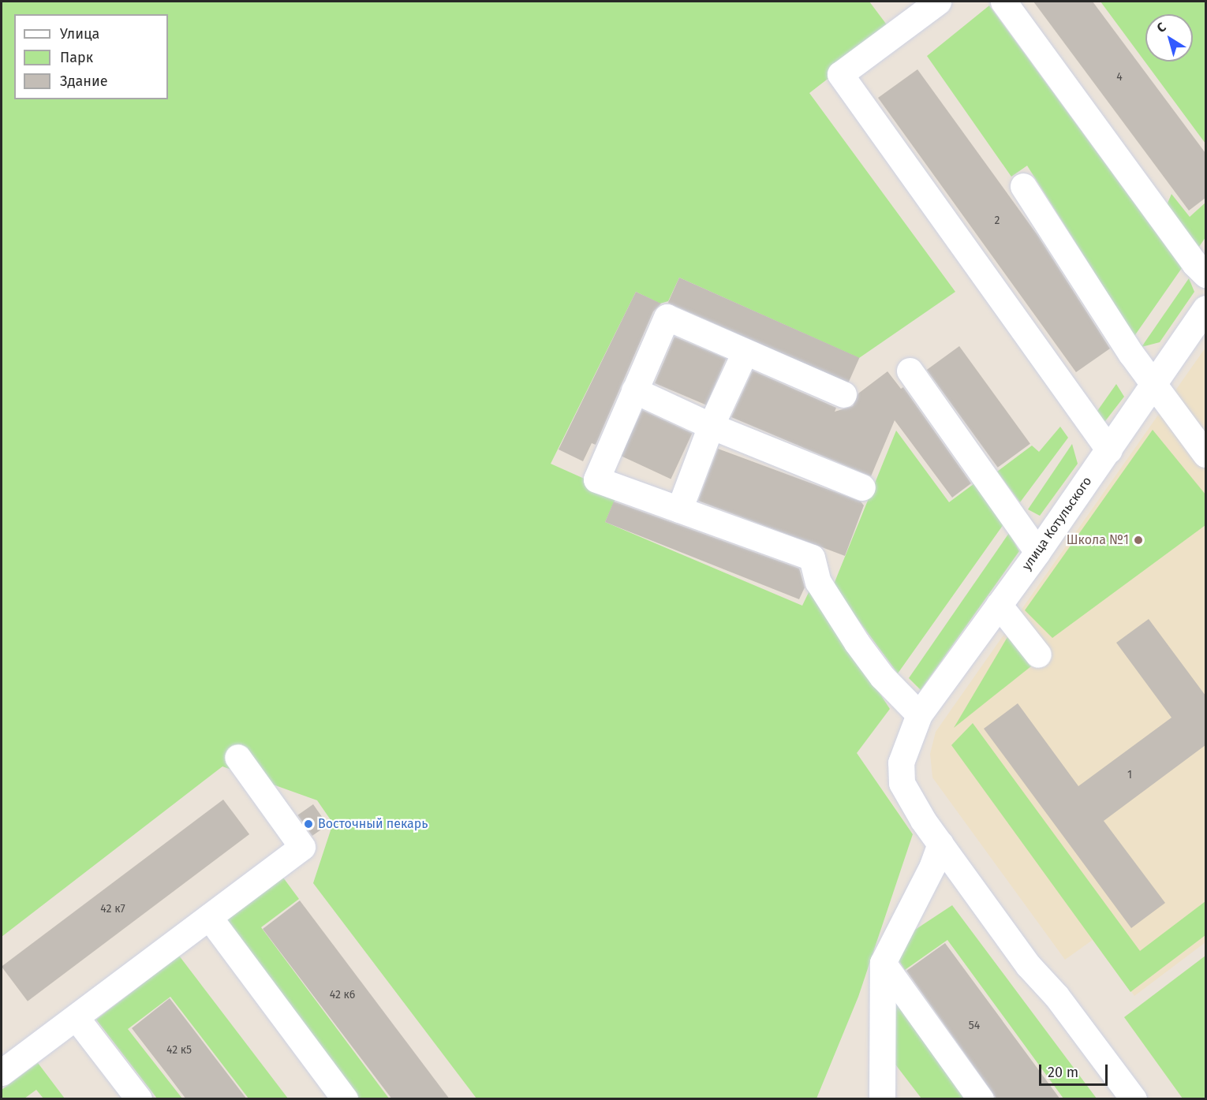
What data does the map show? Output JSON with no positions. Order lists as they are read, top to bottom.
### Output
{
  "streets": {
    "street": ["улица Котульского"]
  },
  "places": ["Школа №1", "Восточный пекарь"],
  "house_numbers": [
    "4",
    "2",
    "1",
    "42 к7",
    "42 к6",
    "54",
    "42 к5"
  ],
  "legend": ["Улица", "Парк", "Здание"],
  "scale_bar": "20 m",
  "north": "top left"
}
